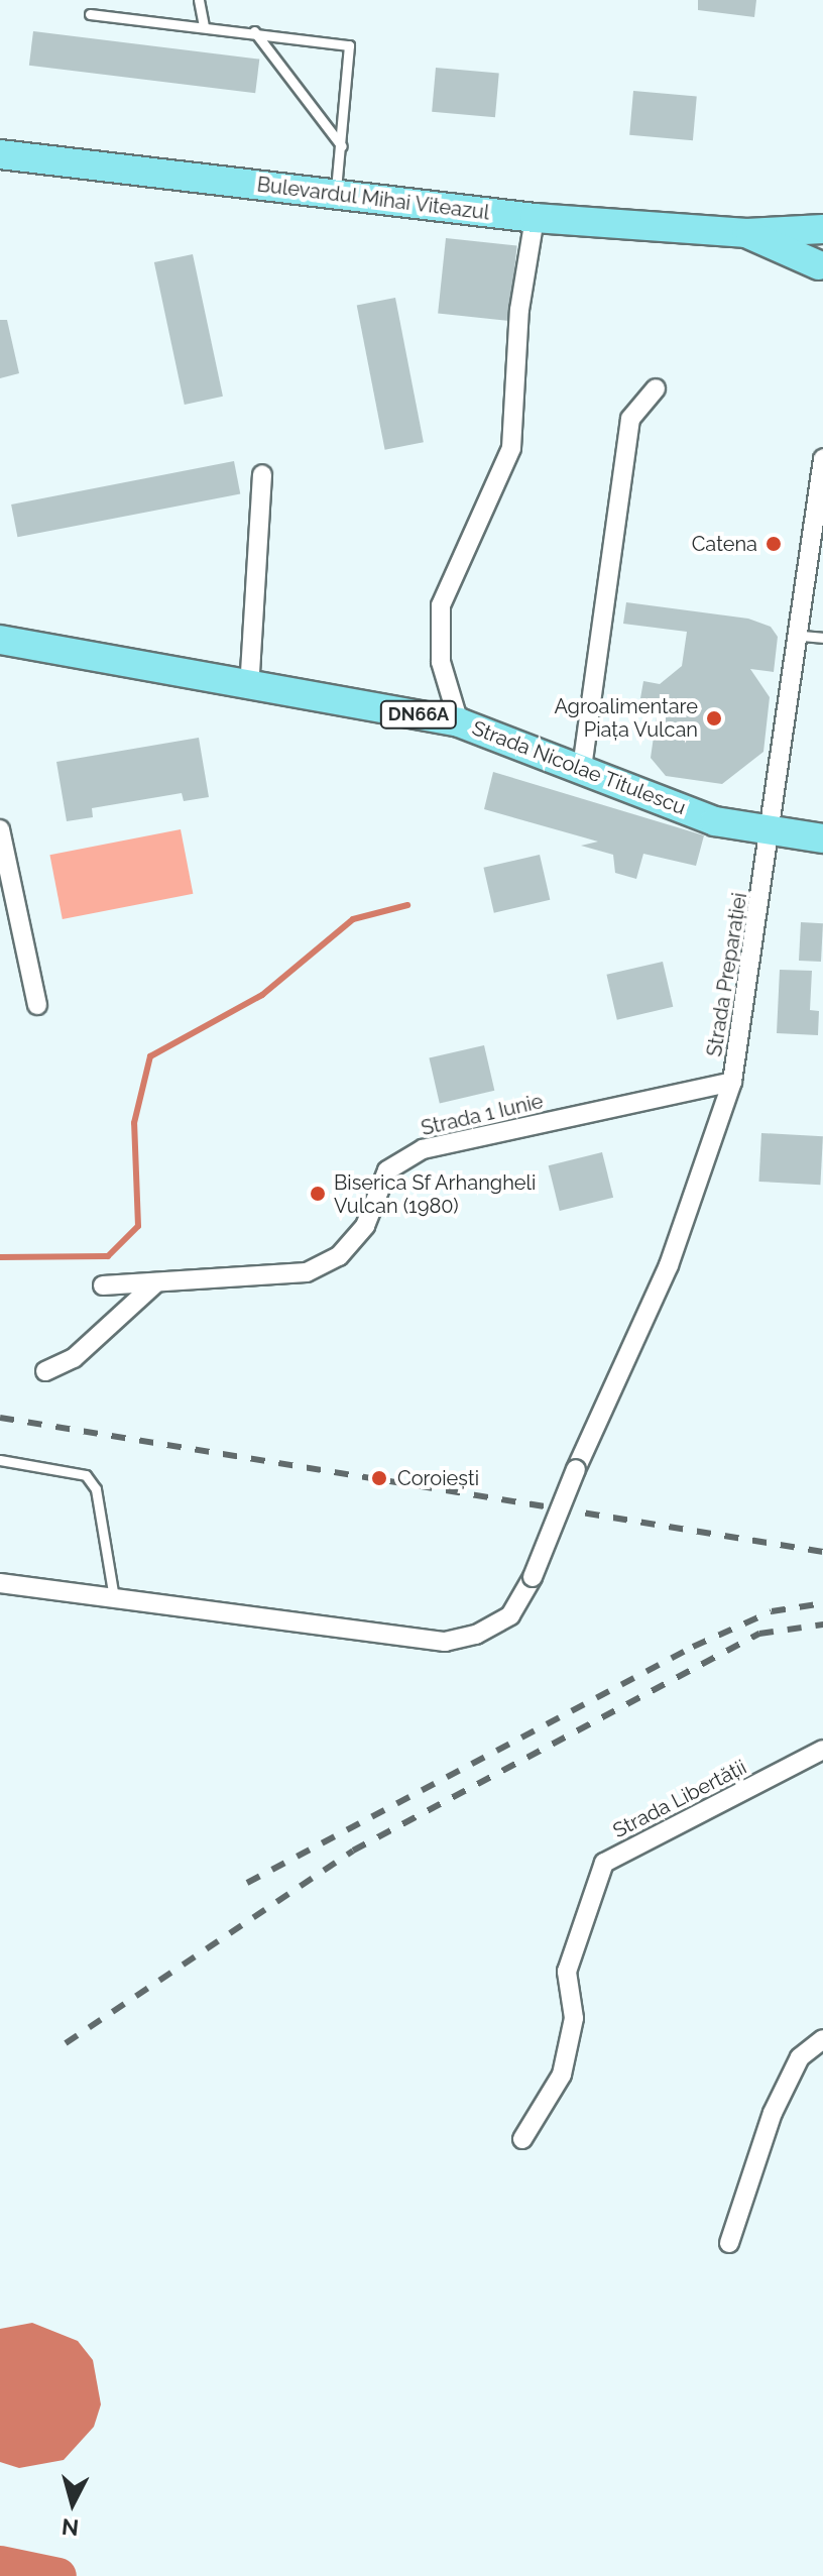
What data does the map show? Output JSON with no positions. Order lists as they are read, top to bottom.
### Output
{
  "streets": {
    "main road": ["Bulevardul Mihai Viteazul", "DN66A", "Strada Nicolae Titulescu"],
    "street": ["Strada Preparației", "Strada 1 Iunie", "Strada Libertății"]
  },
  "crossings": [
    ["Strada Nicolae Titulescu", "Strada Preparației"],
    ["Strada Preparației", "Strada 1 Iunie"]
  ],
  "places": [
    "Catena",
    "Agroalimentare Piața Vulcan",
    "Biserica Sf Arhangheli Vulcan (1980)",
    "Coroiești"
  ],
  "north": "bottom"
}
